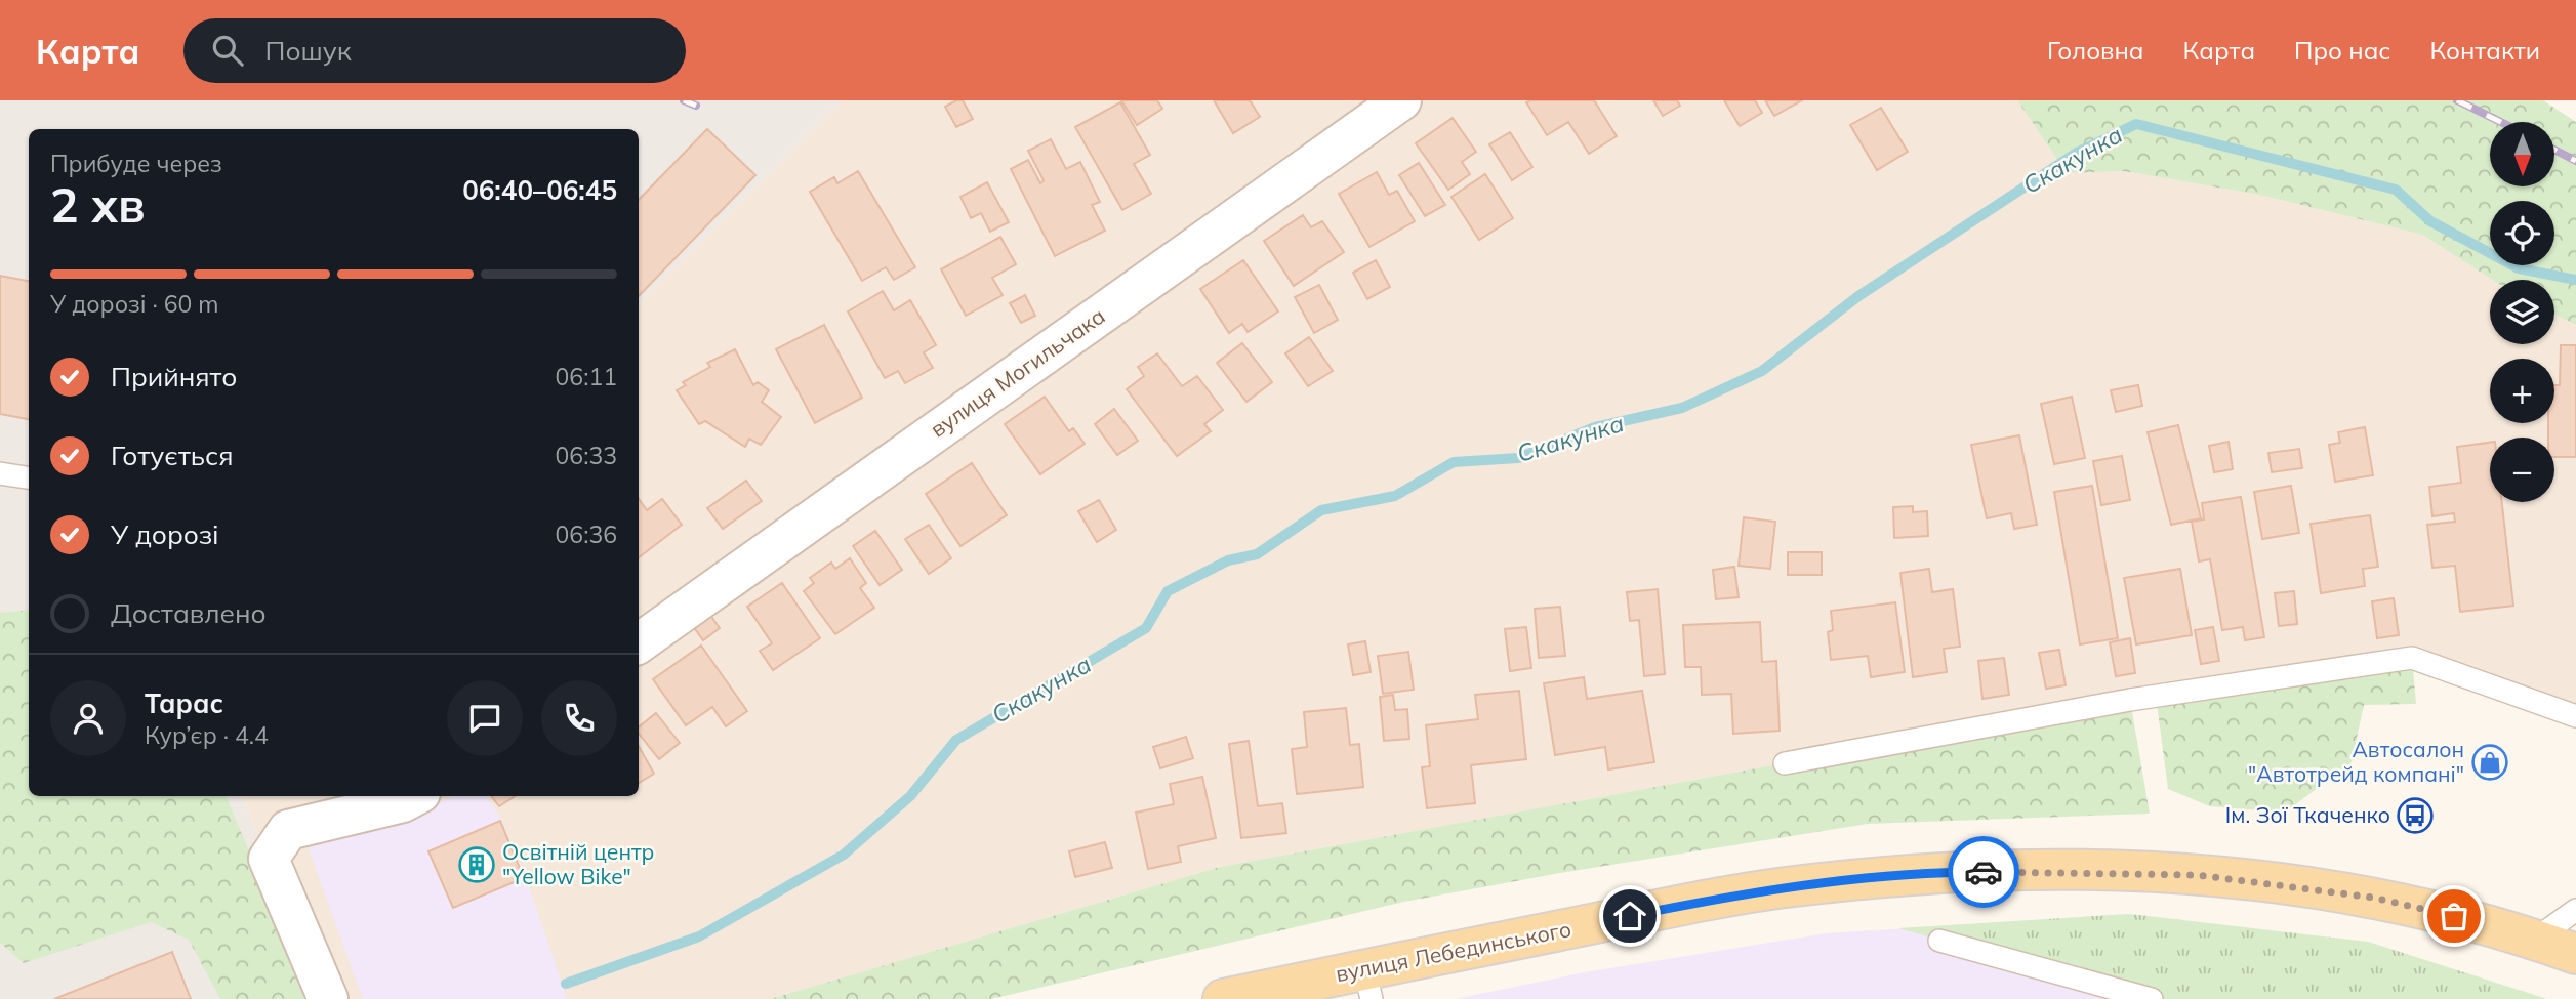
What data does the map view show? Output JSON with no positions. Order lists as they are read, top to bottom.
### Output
{
  "streets": {
    "main road": ["вулиця Лебединського"],
    "street": ["вулиця Могильчака"]
  },
  "water": ["Скакунка"],
  "places": {
    "shop": ["Автосалон \"Автотрейд компані\""],
    "bus stop": ["Ім. Зої Ткаченко"],
    "building": ["Освітній центр \"Yellow Bike\""]
  },
  "north": "bottom",
  "page": {
    "header": "Карта",
    "search": "Пошук",
    "nav": [
      "Головна",
      "Карта",
      "Про нас",
      "Контакти"
    ],
    "map_buttons": ["+", "−"],
    "heading": ["2 хв", "Прибуде через", "06:40–06:45"],
    "panel": ["Тарас", "Кур’єр · 4.4"],
    "bar": "У дорозі · 60 m",
    "list": [
      ["Прийнято", "06:11"],
      ["Готується", "06:33"],
      ["У дорозі", "06:36"],
      "Доставлено"
    ]
  }
}
